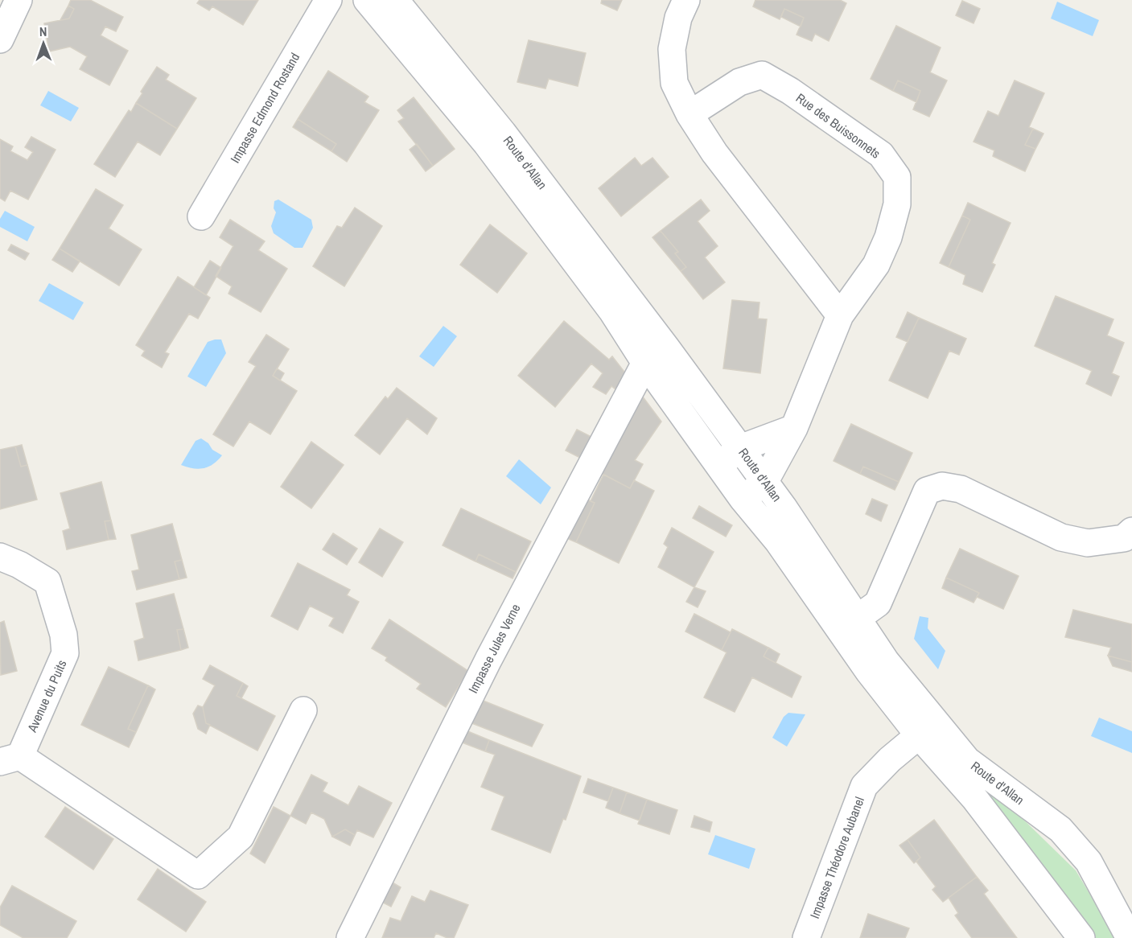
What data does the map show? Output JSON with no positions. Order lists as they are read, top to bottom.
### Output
{
  "streets": {
    "street": [
      "Impasse Edmond Rostand",
      "Rue des Buissonnets",
      "Route d'Allan",
      "Impasse Jules Verne",
      "Avenue du Puits",
      "Impasse Théodore Aubanel"
    ]
  },
  "crossings": [
    ["Rue des Buissonnets", "Route d'Allan"],
    ["Route d'Allan", "Impasse Jules Verne"],
    ["Route d'Allan", "Impasse Théodore Aubanel"]
  ],
  "north": "top"
}
